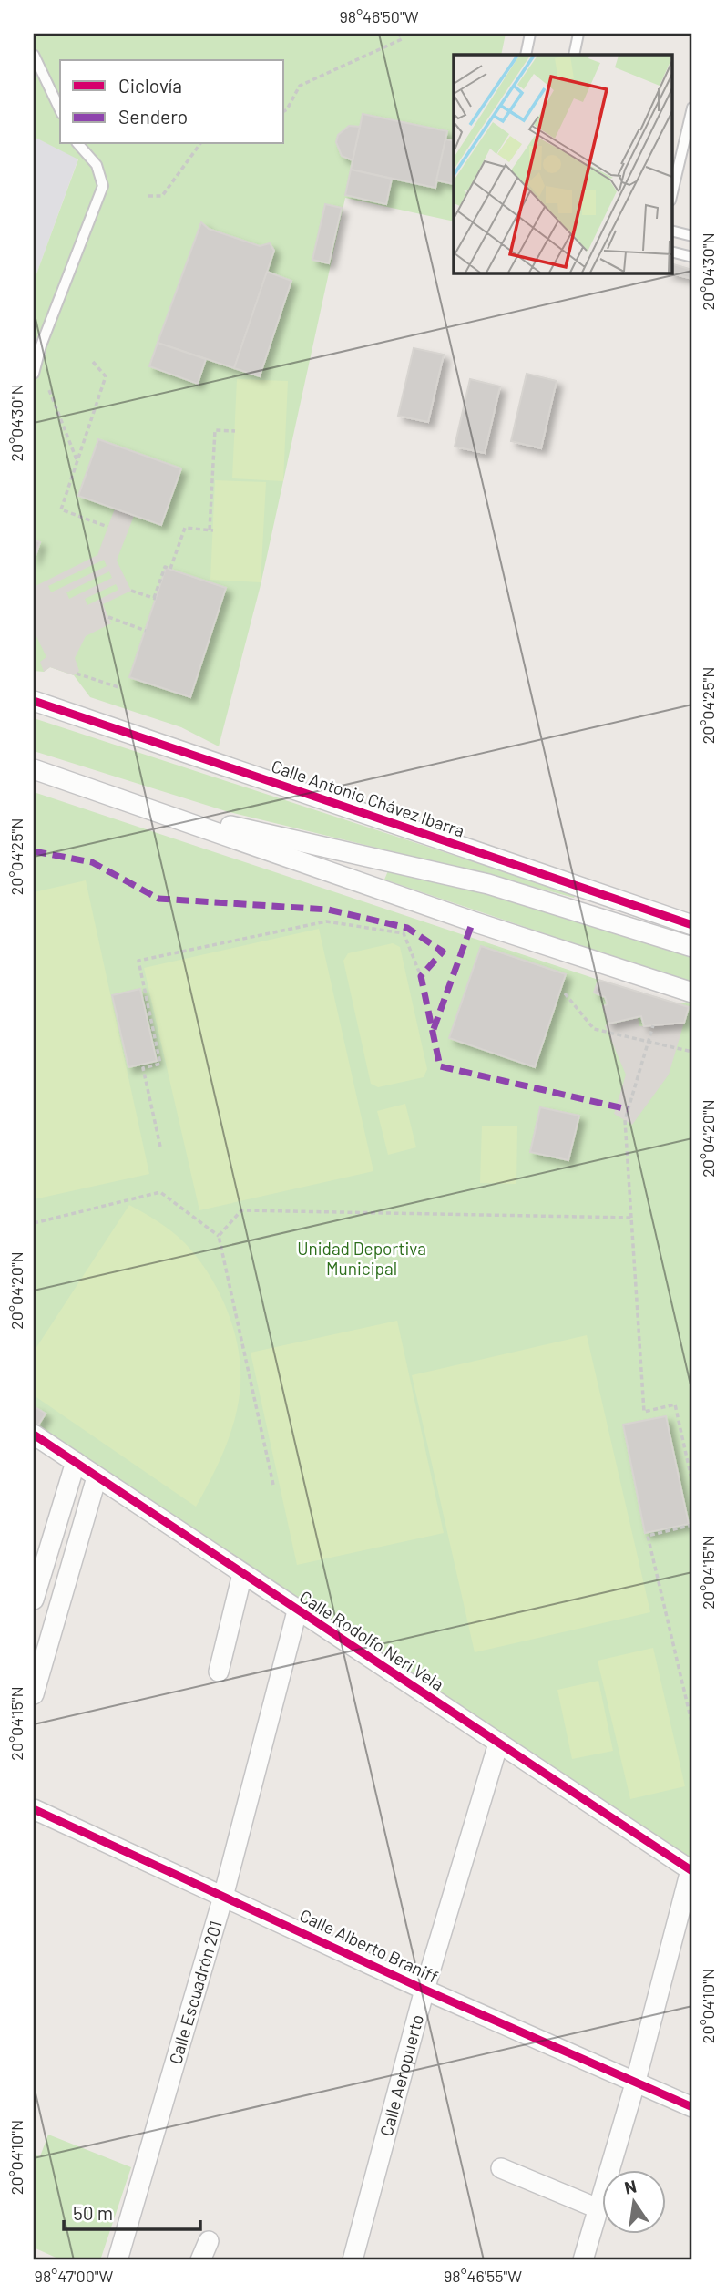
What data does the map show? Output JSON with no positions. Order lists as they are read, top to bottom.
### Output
{
  "streets": {
    "street": [
      "Calle Antonio Chávez Ibarra",
      "Calle Rodolfo Neri Vela",
      "Calle Alberto Braniff",
      "Calle Escuadrón 201",
      "Calle Aeropuerto"
    ]
  },
  "crossings": [
    ["Calle Rodolfo Neri Vela", "Calle Escuadrón 201"],
    ["Calle Rodolfo Neri Vela", "Calle Aeropuerto"],
    ["Calle Alberto Braniff", "Calle Escuadrón 201"],
    ["Calle Alberto Braniff", "Calle Aeropuerto"]
  ],
  "parks": ["Unidad Deportiva Municipal"],
  "legend": ["Ciclovía", "Sendero"],
  "scale_bar": "50 m",
  "north": "top",
  "coordinates": [
    "98°46'50\"W",
    "20°04'30\"N",
    "20°04'25\"N",
    "20°04'20\"N",
    "20°04'15\"N",
    "20°04'10\"N",
    "98°47'00\"W",
    "98°46'55\"W"
  ]
}
